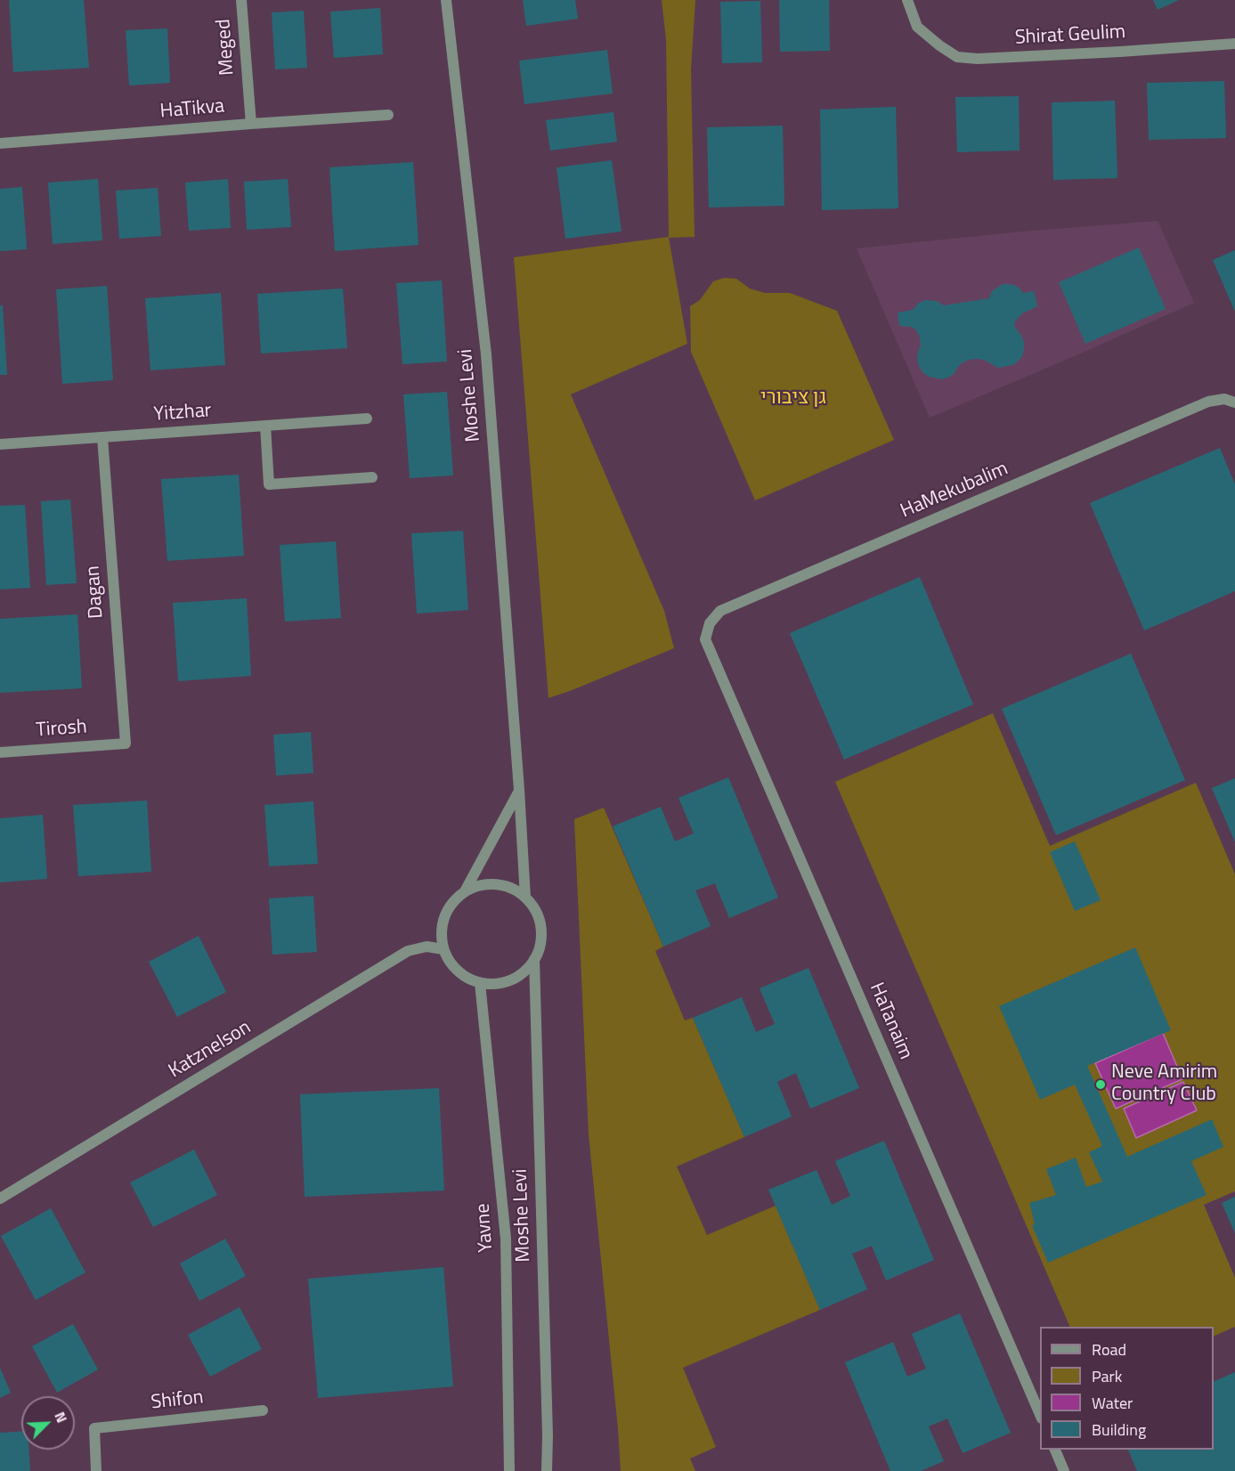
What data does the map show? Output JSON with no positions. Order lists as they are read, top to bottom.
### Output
{
  "streets": {
    "street": [
      "Shirat Geulim",
      "Meged",
      "HaTikva",
      "Moshe Levi",
      "Yitzhar",
      "HaMekubalim",
      "Dagan",
      "Tirosh",
      "HaTanaim",
      "Katznelson",
      "Yavne",
      "Shifon"
    ]
  },
  "crossings": [
    ["Meged", "HaTikva"],
    ["Moshe Levi", "Katznelson"],
    ["Moshe Levi", "Yavne"],
    ["Yitzhar", "Dagan"],
    ["HaMekubalim", "HaTanaim"],
    ["Dagan", "Tirosh"],
    ["Katznelson", "Yavne"]
  ],
  "parks": ["גן ציבורי"],
  "places": ["Neve Amirim Country Club"],
  "legend": [
    "Road",
    "Park",
    "Water",
    "Building"
  ],
  "north": "top right"
}
